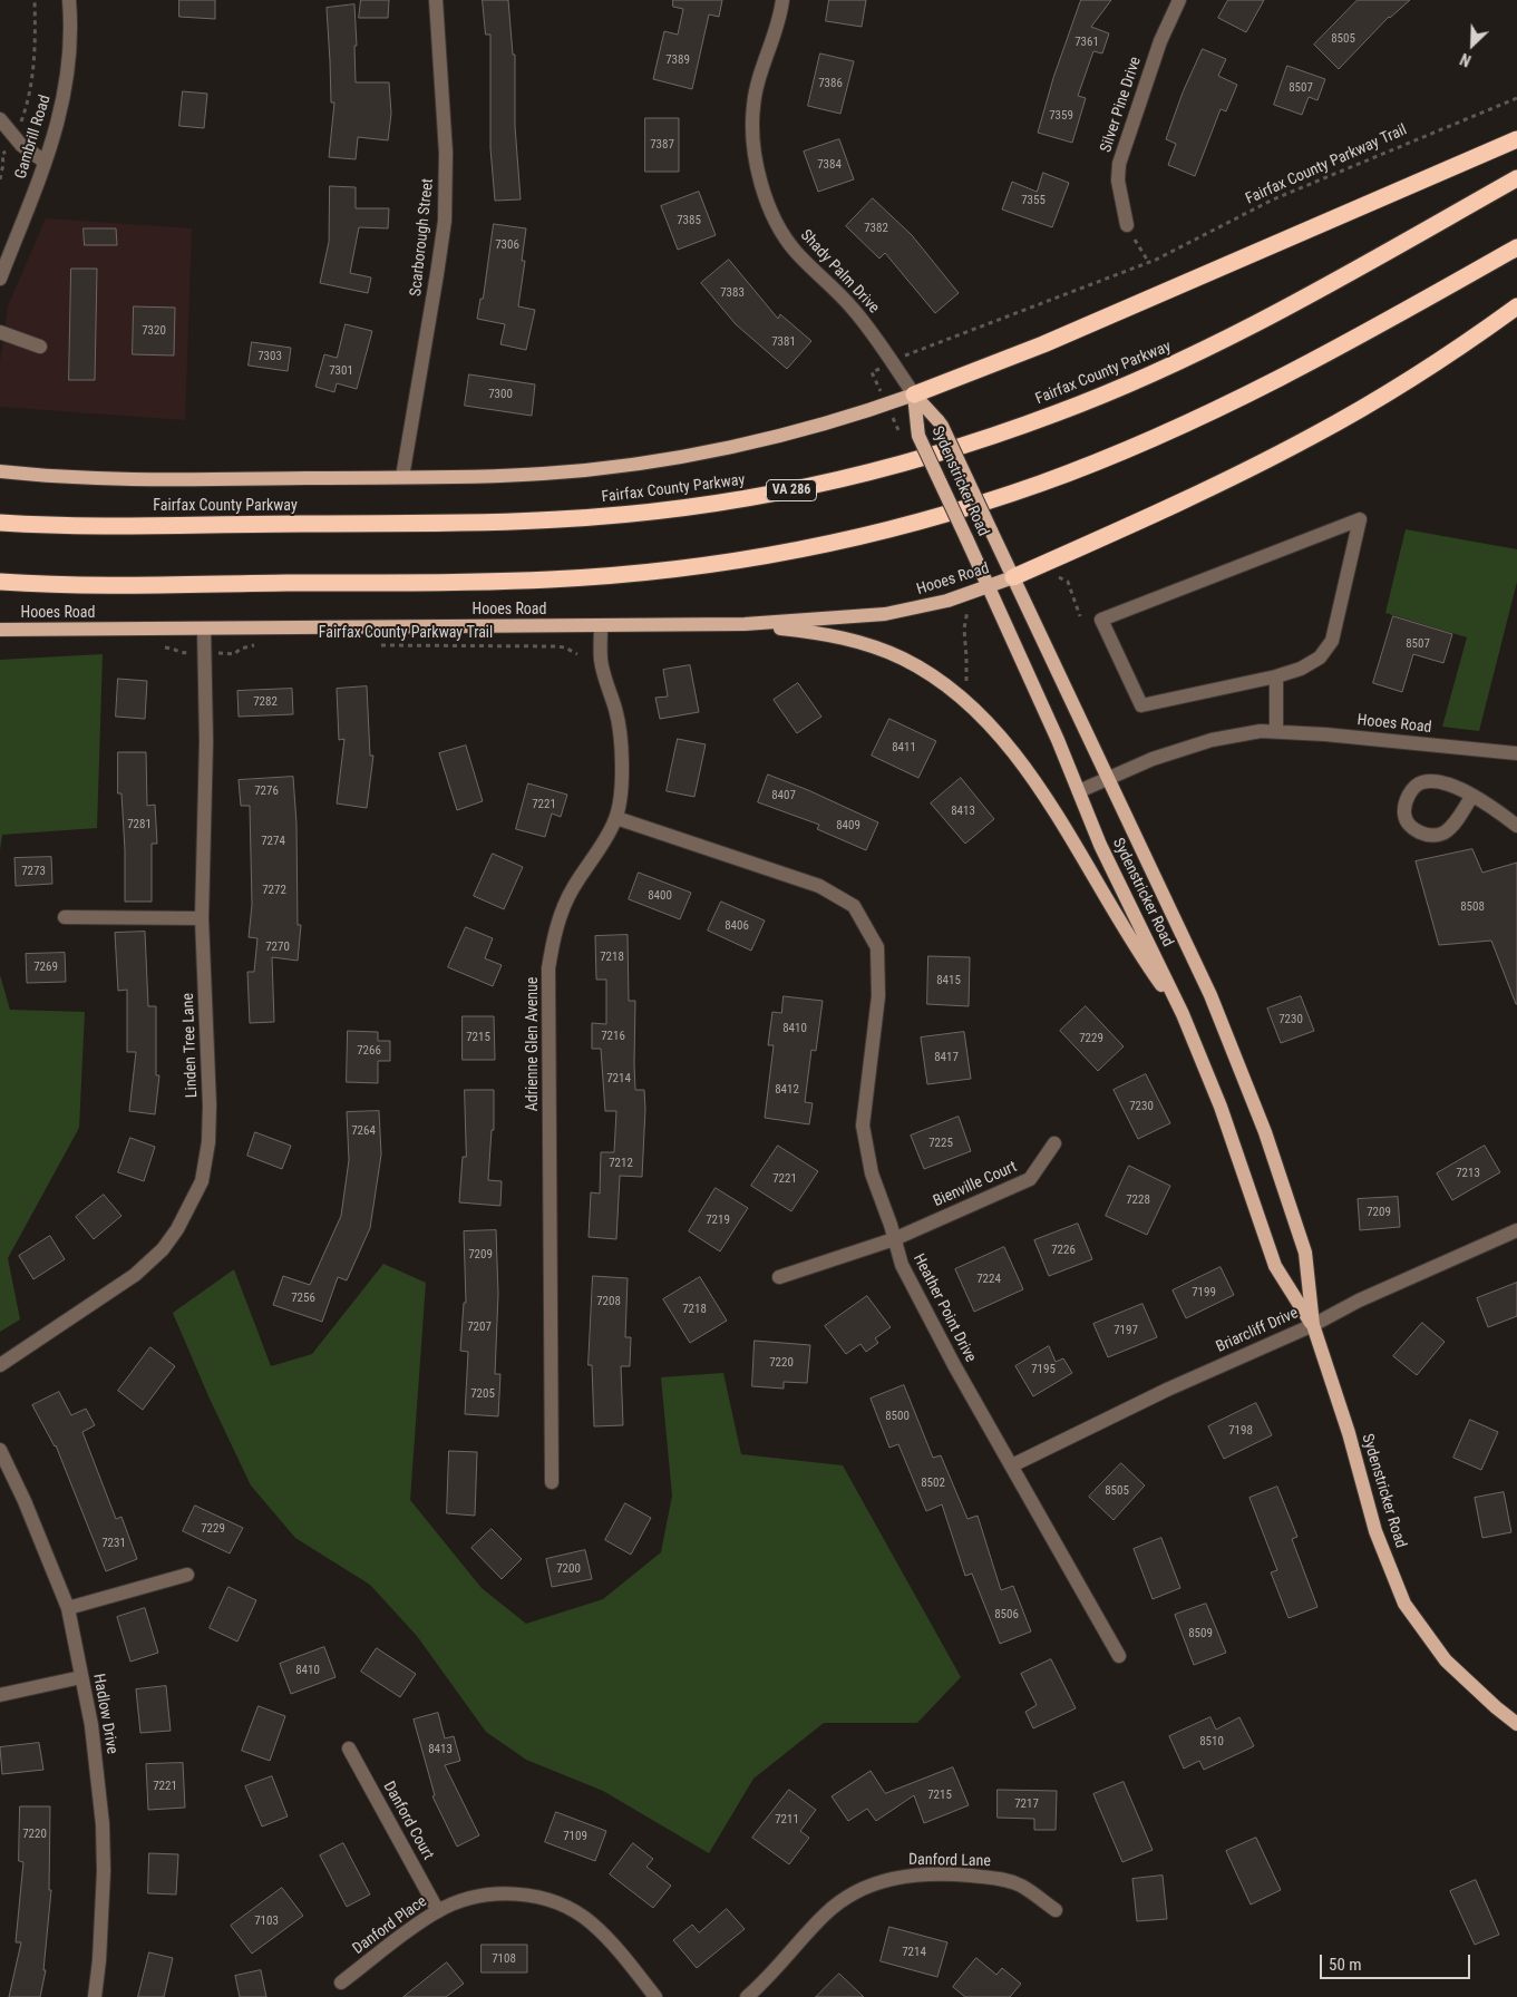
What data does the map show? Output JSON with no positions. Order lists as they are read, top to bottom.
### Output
{
  "streets": {
    "highway": ["Fairfax County Parkway", "VA 286"],
    "main road": ["Sydenstricker Road", "Hooes Road"],
    "street": [
      "Silver Pine Drive",
      "Gambrill Road",
      "Scarborough Street",
      "Shady Palm Drive",
      "Adrienne Glen Avenue",
      "Linden Tree Lane",
      "Bienville Court",
      "Heather Point Drive",
      "Briarcliff Drive",
      "Hadlow Drive",
      "Danford Court",
      "Danford Lane",
      "Danford Place"
    ],
    "path": ["Fairfax County Parkway Trail"]
  },
  "crossings": [
    ["Shady Palm Drive", "Sydenstricker Road"],
    ["Sydenstricker Road", "Hooes Road"],
    ["Sydenstricker Road", "Briarcliff Drive"],
    ["Hooes Road", "Adrienne Glen Avenue"],
    ["Hooes Road", "Linden Tree Lane"],
    ["Adrienne Glen Avenue", "Heather Point Drive"],
    ["Bienville Court", "Heather Point Drive"],
    ["Heather Point Drive", "Briarcliff Drive"],
    ["Danford Court", "Danford Place"]
  ],
  "house_numbers": [
    "8505",
    "7361",
    "7389",
    "7386",
    "8507",
    "7359",
    "7387",
    "7384",
    "7355",
    "7385",
    "7382",
    "7306",
    "7383",
    "7320",
    "7381",
    "7303",
    "7301",
    "7300",
    "8507",
    "7282",
    "8411",
    "7276",
    "8407",
    "7221",
    "8413",
    "7281",
    "8409",
    "7274",
    "7273",
    "7272",
    "8400",
    "8508",
    "8406",
    "7270",
    "7218",
    "7269",
    "8415",
    "7230",
    "8410",
    "7216",
    "7215",
    "7229",
    "7266",
    "8417",
    "7214",
    "8412",
    "7230",
    "7264",
    "7225",
    "7212",
    "7213",
    "7221",
    "7228",
    "7209",
    "7219",
    "7226",
    "7209",
    "7224",
    "7199",
    "7256",
    "7208",
    "7218",
    "7207",
    "7197",
    "7220",
    "7195",
    "7205",
    "8500",
    "7198",
    "8502",
    "8505",
    "7229",
    "7231",
    "7200",
    "8506",
    "8509",
    "8410",
    "8510",
    "8413",
    "7221",
    "7215",
    "7217",
    "7211",
    "7220",
    "7109",
    "7103",
    "7214",
    "7108"
  ],
  "scale_bar": "50 m",
  "north": "bottom left"
}
